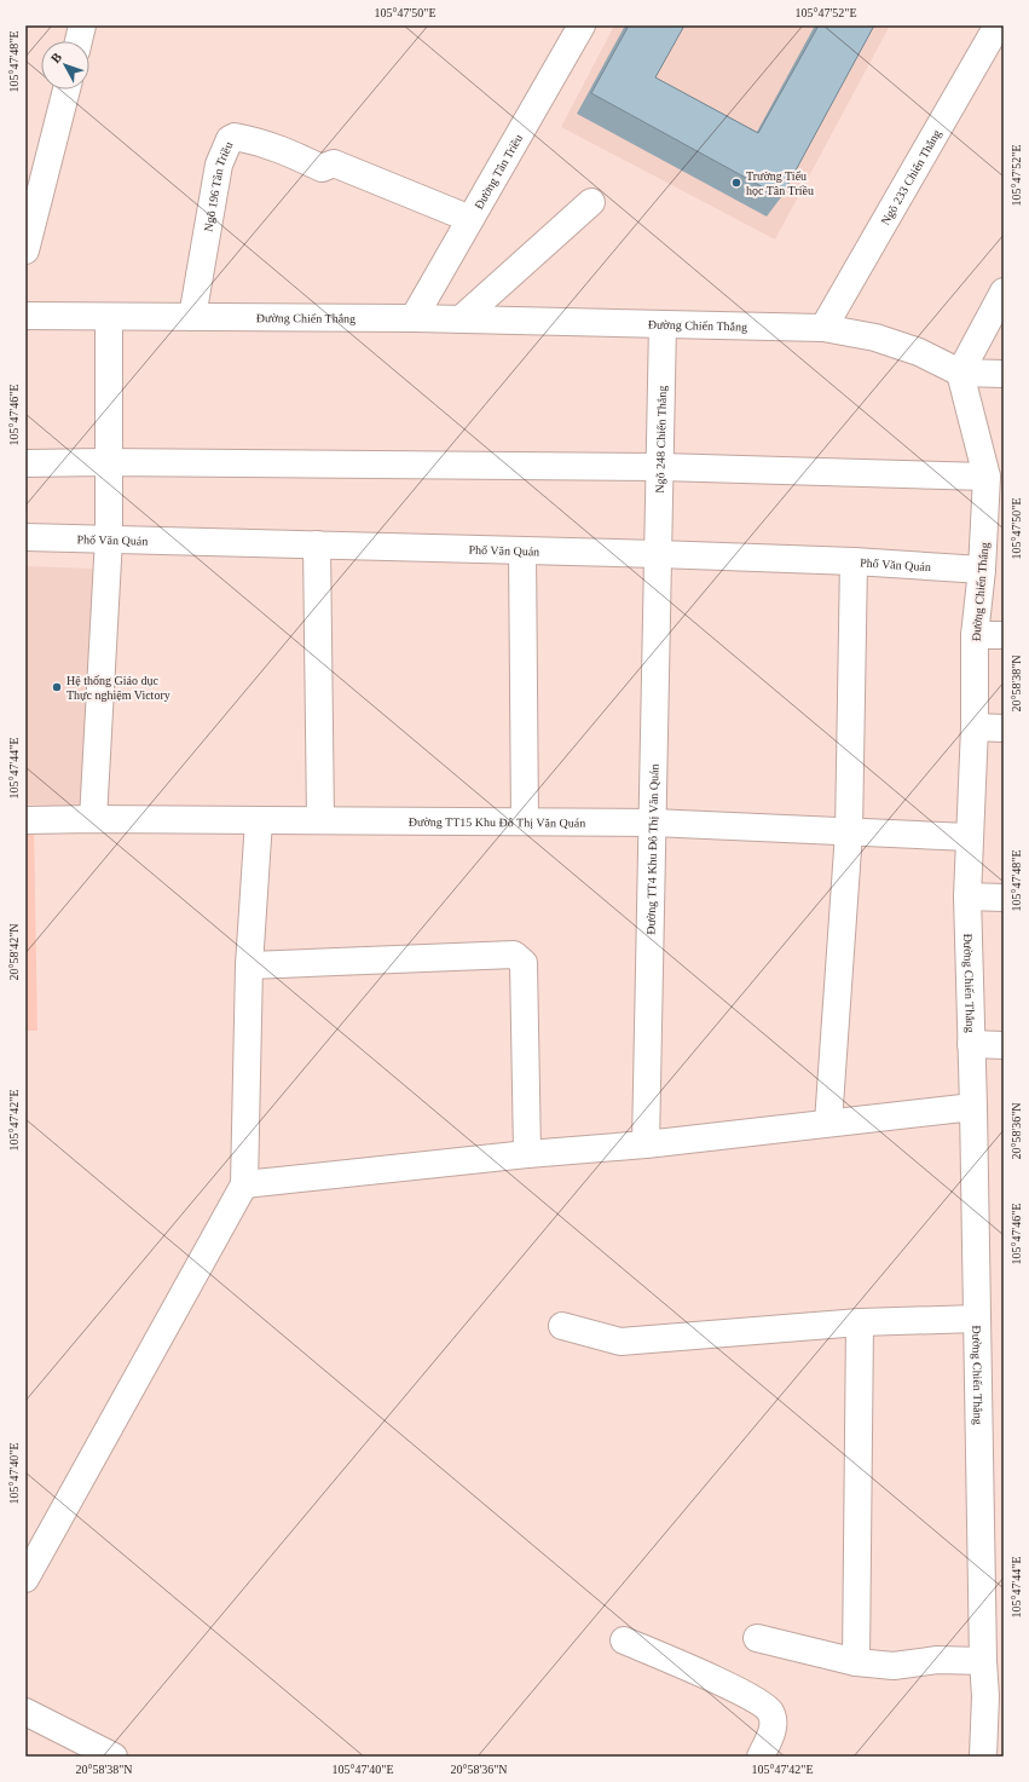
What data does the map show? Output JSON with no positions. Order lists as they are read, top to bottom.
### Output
{
  "streets": {
    "street": [
      "Đường Tân Triều",
      "Ngõ 233 Chiến Thắng",
      "Ngõ 196 Tân Triều",
      "Đường Chiến Thắng",
      "Ngõ 248 Chiến Thắng",
      "Phố Văn Quán",
      "Đường TT15 Khu Đô Thị Văn Quán",
      "Đường TT4 Khu Đô Thị Văn Quán"
    ]
  },
  "crossings": [
    ["Đường Tân Triều", "Ngõ 196 Tân Triều"],
    ["Đường Tân Triều", "Đường Chiến Thắng"],
    ["Ngõ 233 Chiến Thắng", "Đường Chiến Thắng"],
    ["Ngõ 196 Tân Triều", "Đường Chiến Thắng"],
    ["Đường Chiến Thắng", "Ngõ 248 Chiến Thắng"],
    ["Đường Chiến Thắng", "Phố Văn Quán"],
    ["Đường Chiến Thắng", "Đường TT15 Khu Đô Thị Văn Quán"],
    ["Ngõ 248 Chiến Thắng", "Phố Văn Quán"],
    ["Ngõ 248 Chiến Thắng", "Đường TT4 Khu Đô Thị Văn Quán"],
    ["Phố Văn Quán", "Đường TT4 Khu Đô Thị Văn Quán"],
    ["Đường TT15 Khu Đô Thị Văn Quán", "Đường TT4 Khu Đô Thị Văn Quán"]
  ],
  "places": ["Trường Tiểu học Tân Triều", "Hệ thống Giáo dục Thực nghiệm Victory"],
  "north": "top left",
  "coordinates": [
    "105°47'50\"E",
    "105°47'52\"E",
    "105°47'48\"E",
    "105°47'46\"E",
    "20°58'38\"N",
    "105°47'44\"E",
    "20°58'42\"N",
    "105°47'42\"E",
    "20°58'36\"N",
    "105°47'40\"E"
  ]
}
